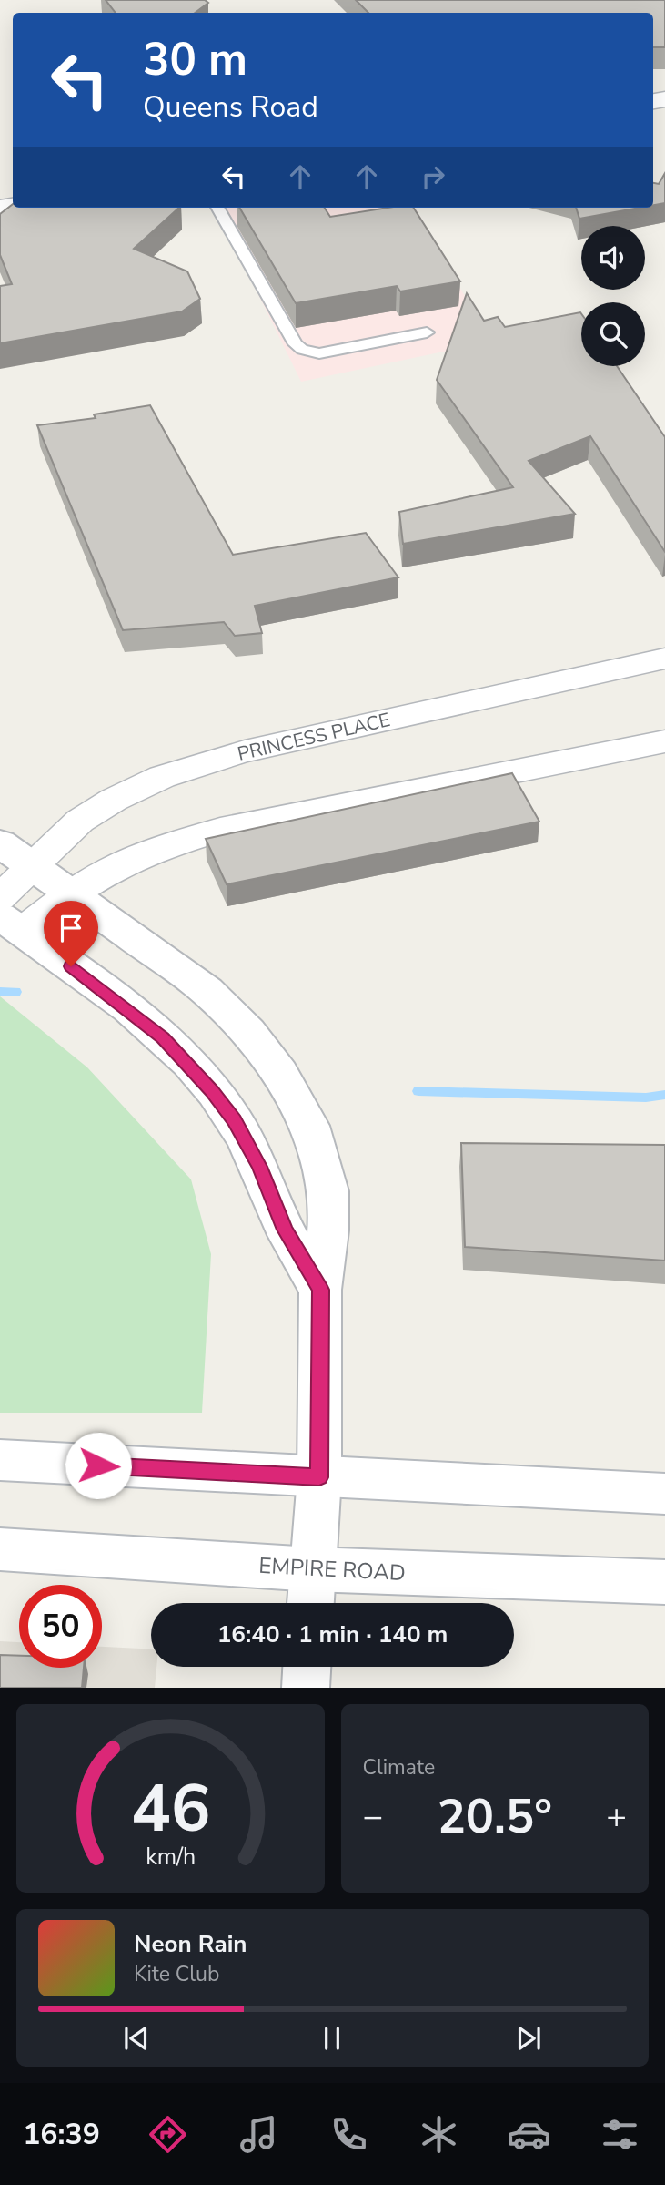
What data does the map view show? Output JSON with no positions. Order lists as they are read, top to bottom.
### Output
{
  "streets": {
    "street": ["PRINCESS PLACE", "EMPIRE ROAD"]
  },
  "page": {
    "turn": ["30 m", "Queens Road"],
    "limit": "50",
    "trip": "16:40 · 1 min · 140 m",
    "tile": "Climate",
    "heat": ["−", "20.5°", "+"],
    "song": ["Neon Rain", "Kite Club"],
    "tabs": "16:39",
    "gauge": ["46", "km/h"]
  }
}
